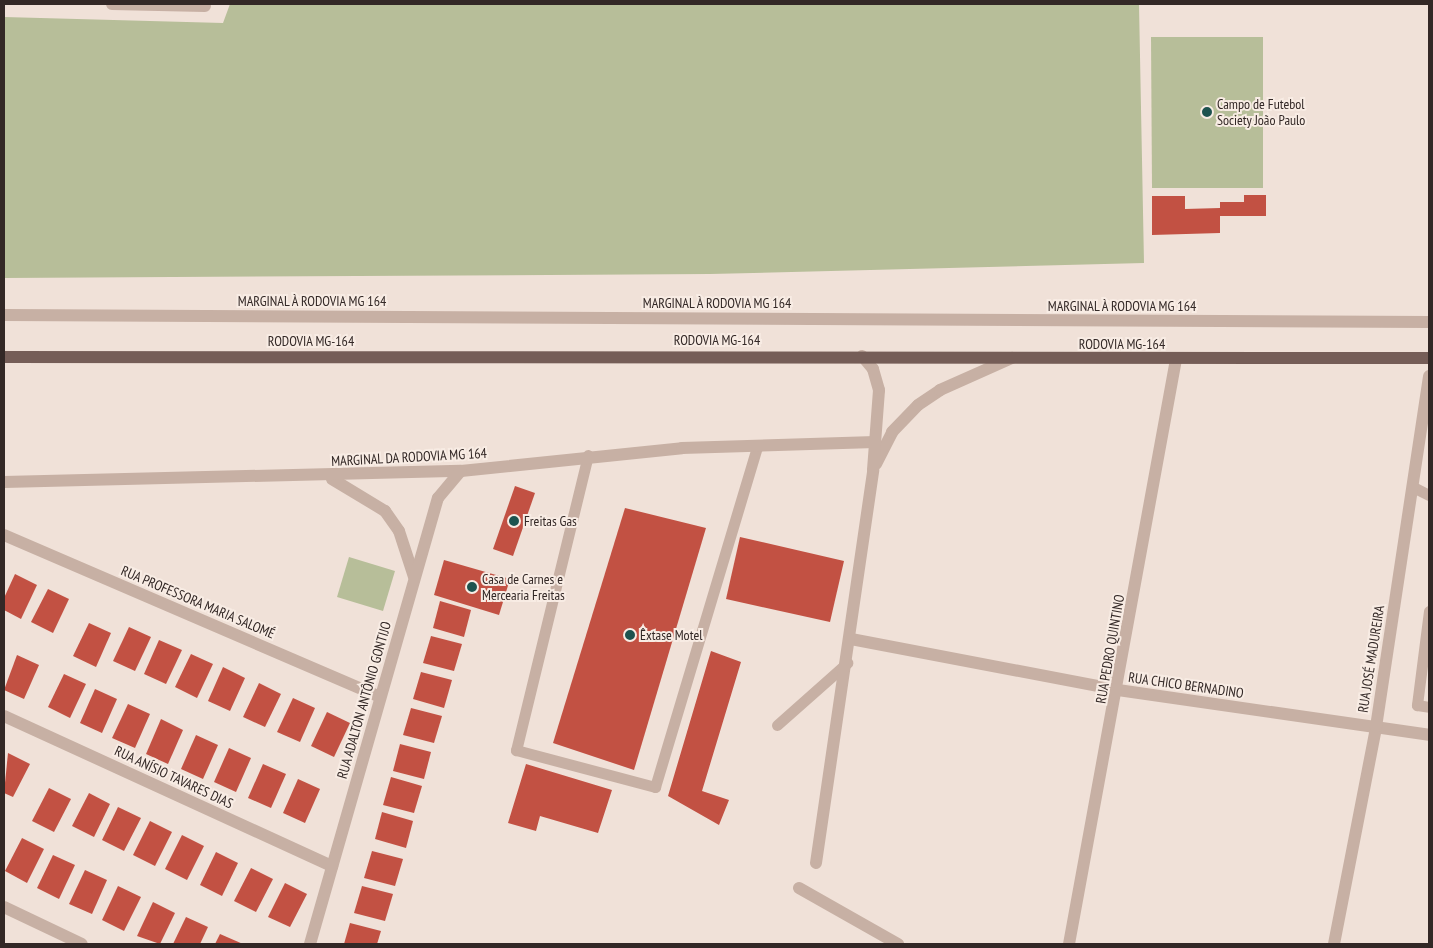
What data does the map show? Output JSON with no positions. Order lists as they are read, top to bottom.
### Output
{
  "streets": {
    "main road": ["RODOVIA MG-164"],
    "street": [
      "MARGINAL À RODOVIA MG 164",
      "MARGINAL DA RODOVIA MG 164",
      "RUA PROFESSORA MARIA SALOMÉ",
      "RUA PEDRO QUINTINO",
      "RUA JOSÉ MADUREIRA",
      "RUA CHICO BERNADINO",
      "RUA ADALTON ANTÔNIO GONTIJO",
      "RUA ANÍSIO TAVARES DIAS"
    ]
  },
  "crossings": [
    ["RODOVIA MG-164", "RUA PEDRO QUINTINO"],
    ["MARGINAL DA RODOVIA MG 164", "RUA ADALTON ANTÔNIO GONTIJO"],
    ["RUA PROFESSORA MARIA SALOMÉ", "RUA ADALTON ANTÔNIO GONTIJO"],
    ["RUA PEDRO QUINTINO", "RUA CHICO BERNADINO"],
    ["RUA JOSÉ MADUREIRA", "RUA CHICO BERNADINO"],
    ["RUA ADALTON ANTÔNIO GONTIJO", "RUA ANÍSIO TAVARES DIAS"]
  ],
  "places": [
    "Campo de Futebol Society João Paulo",
    "Freitas Gas",
    "Casa de Carnes e Mercearia Freitas",
    "Êxtase Motel"
  ]
}
